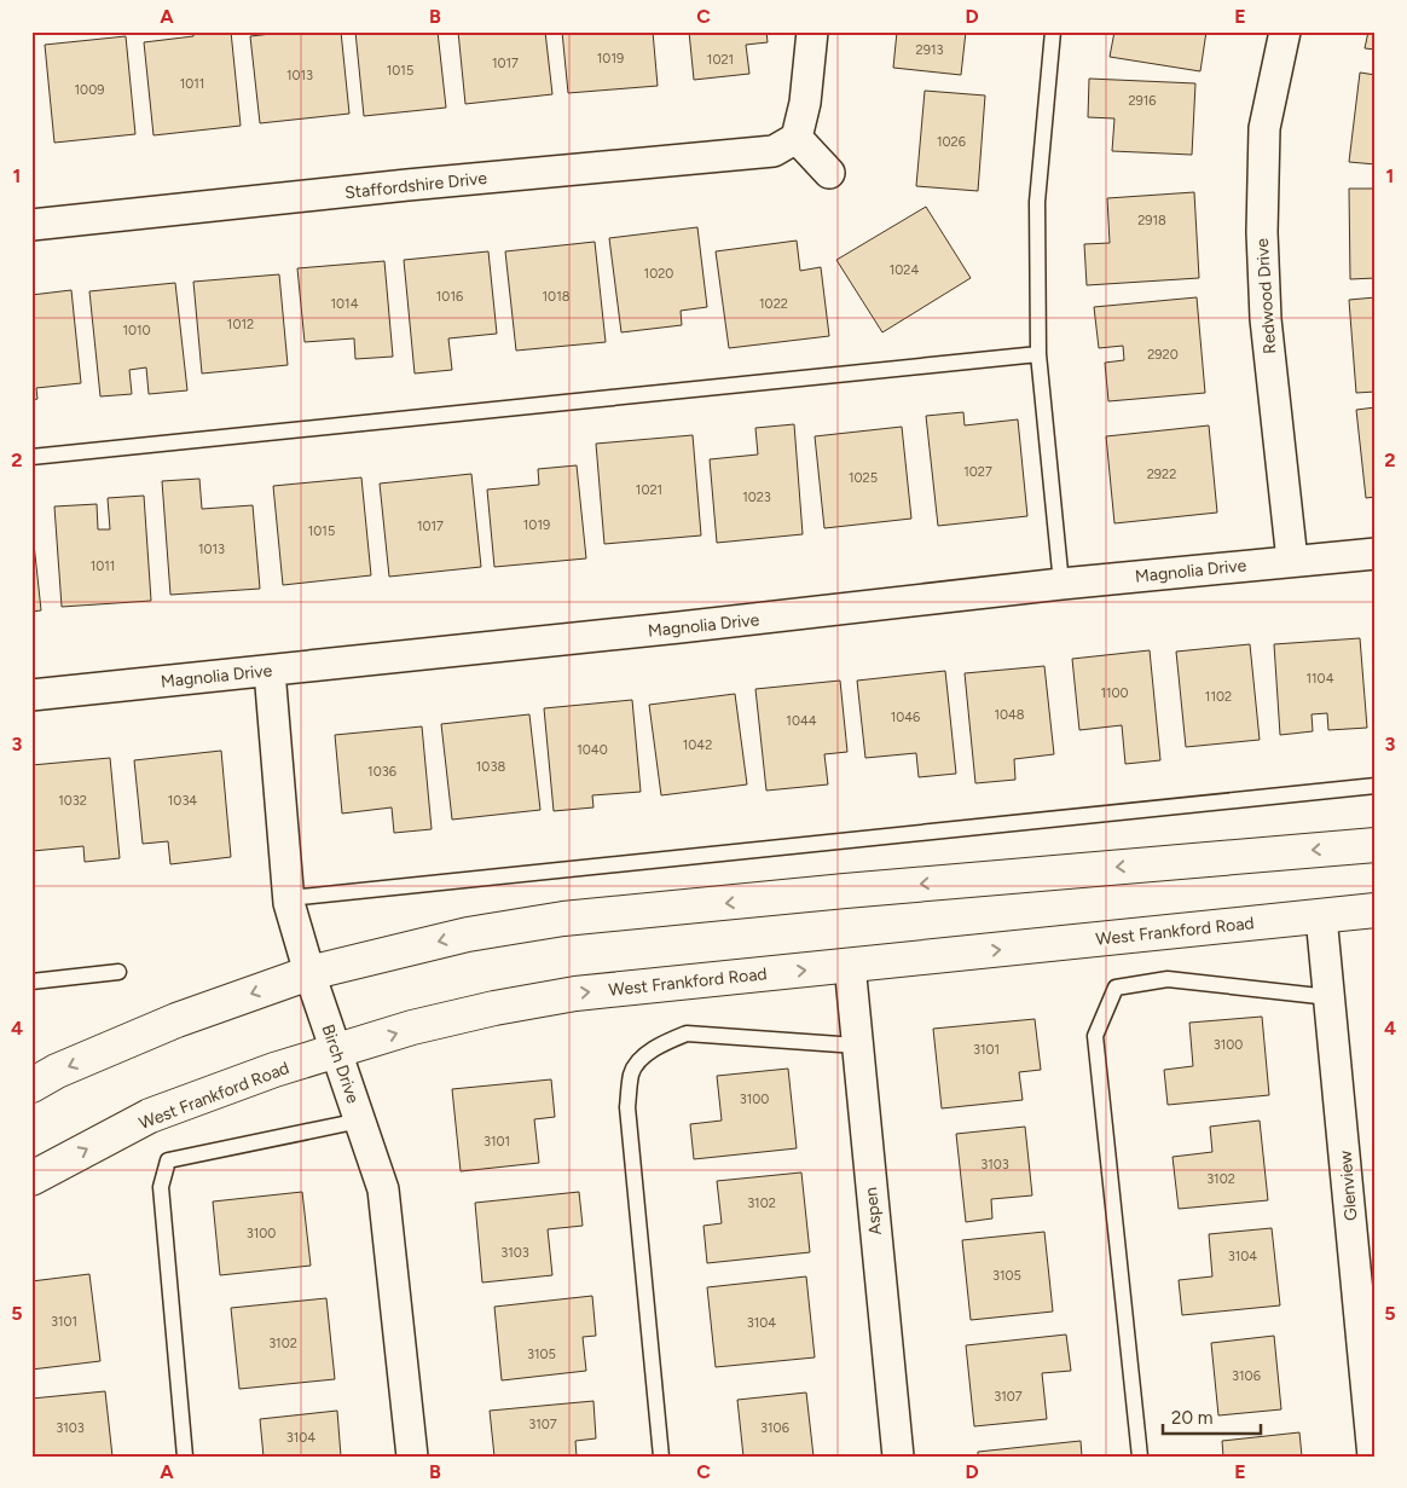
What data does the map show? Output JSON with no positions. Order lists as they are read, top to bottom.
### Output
{
  "streets": {
    "main road": ["West Frankford Road"],
    "street": [
      "Staffordshire Drive",
      "Redwood Drive",
      "Magnolia Drive",
      "Birch Drive",
      "Glenview",
      "Aspen"
    ]
  },
  "crossings": [
    ["Redwood Drive", "Magnolia Drive"],
    ["Magnolia Drive", "Birch Drive"],
    ["West Frankford Road", "Birch Drive"],
    ["West Frankford Road", "Glenview"],
    ["West Frankford Road", "Aspen"]
  ],
  "house_numbers": [
    "2913",
    "1019",
    "1021",
    "1017",
    "1015",
    "1013",
    "1011",
    "1009",
    "2916",
    "1026",
    "2918",
    "1024",
    "1020",
    "1016",
    "1018",
    "1014",
    "1022",
    "1012",
    "1010",
    "2920",
    "1027",
    "2922",
    "1025",
    "1021",
    "1023",
    "1019",
    "1017",
    "1015",
    "1013",
    "1011",
    "1104",
    "1100",
    "1102",
    "1048",
    "1046",
    "1044",
    "1042",
    "1040",
    "1038",
    "1036",
    "1032",
    "1034",
    "3100",
    "3101",
    "3100",
    "3101",
    "3103",
    "3102",
    "3102",
    "3100",
    "3103",
    "3104",
    "3105",
    "3101",
    "3104",
    "3102",
    "3105",
    "3106",
    "3107",
    "3107",
    "3103",
    "3106",
    "3104"
  ],
  "scale_bar": "20 m",
  "grid": {
    "columns": [
      "A",
      "B",
      "C",
      "D",
      "E"
    ],
    "rows": [
      "1",
      "2",
      "3",
      "4",
      "5"
    ]
  }
}
